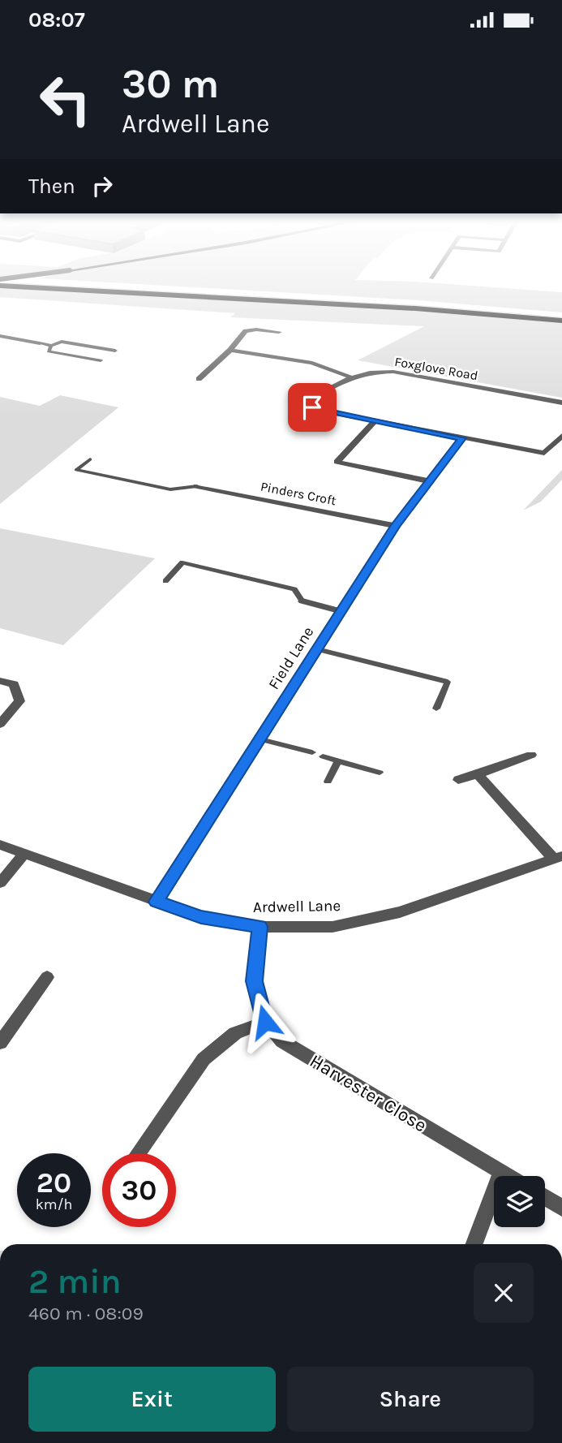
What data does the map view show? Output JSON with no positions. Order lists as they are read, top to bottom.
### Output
{
  "streets": {
    "street": [
      "Foxglove Road",
      "Pinders Croft",
      "Field Lane",
      "Ardwell Lane",
      "Harvester Close"
    ]
  },
  "crossings": [
    ["Foxglove Road", "Field Lane"],
    ["Pinders Croft", "Field Lane"],
    ["Field Lane", "Ardwell Lane"],
    ["Ardwell Lane", "Harvester Close"]
  ],
  "page": {
    "status": "08:07",
    "turn": ["30 m", "Ardwell Lane"],
    "then": "Then",
    "speed": "20 km/h",
    "limit": "30",
    "heading": ["2 min", "460 m · 08:09"],
    "buttons": ["Exit", "Share"]
  }
}
